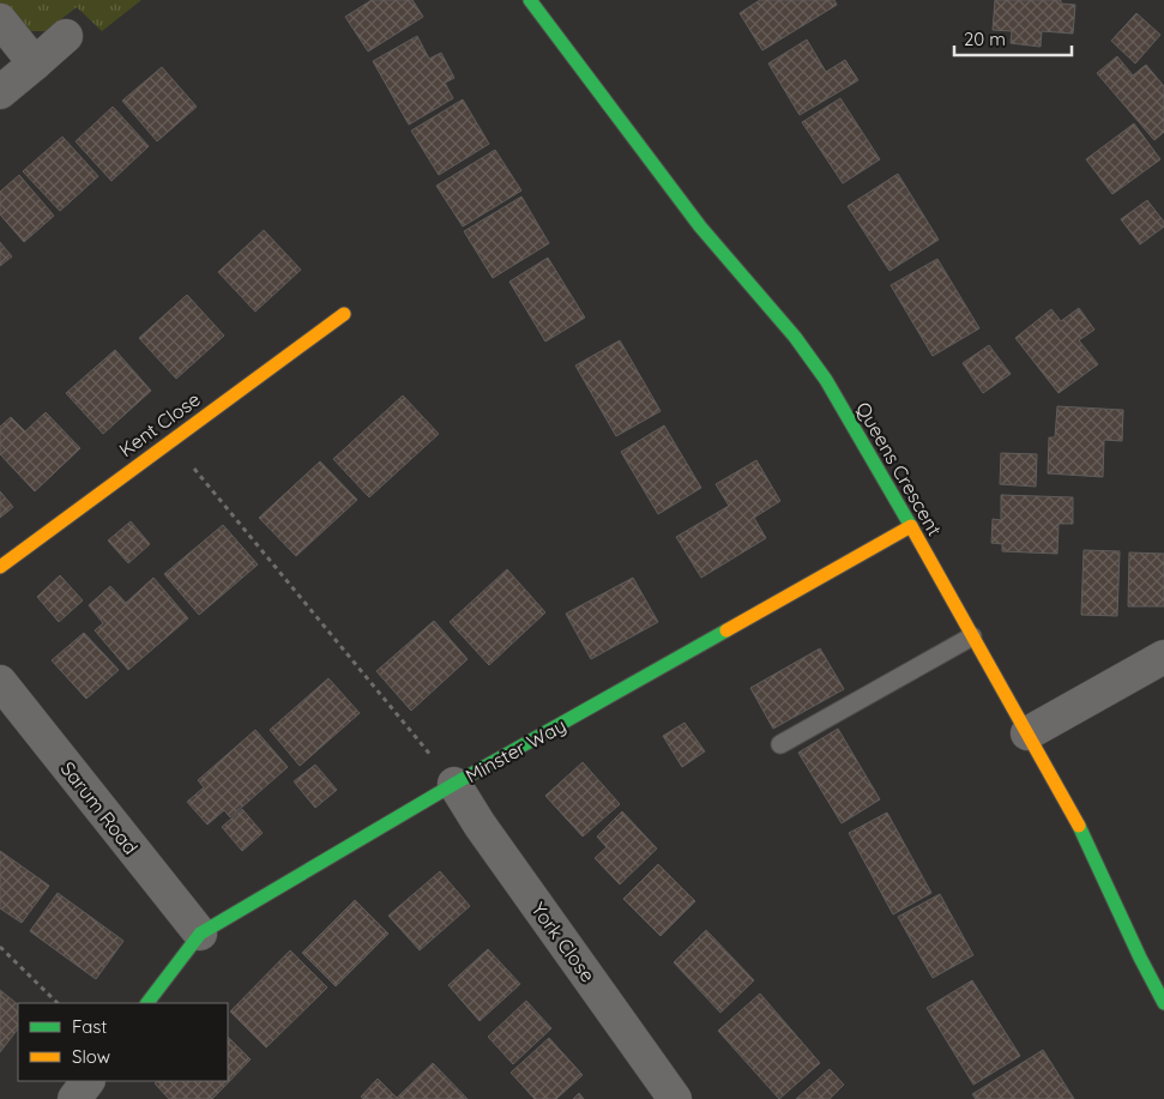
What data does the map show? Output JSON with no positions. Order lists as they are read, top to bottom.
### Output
{
  "streets": {
    "street": [
      "Kent Close",
      "Queens Crescent",
      "Minster Way",
      "Sarum Road",
      "York Close"
    ]
  },
  "crossings": [
    ["Queens Crescent", "Minster Way"],
    ["Minster Way", "Sarum Road"],
    ["Minster Way", "York Close"]
  ],
  "legend": ["Fast", "Slow"],
  "scale_bar": "20 m"
}
